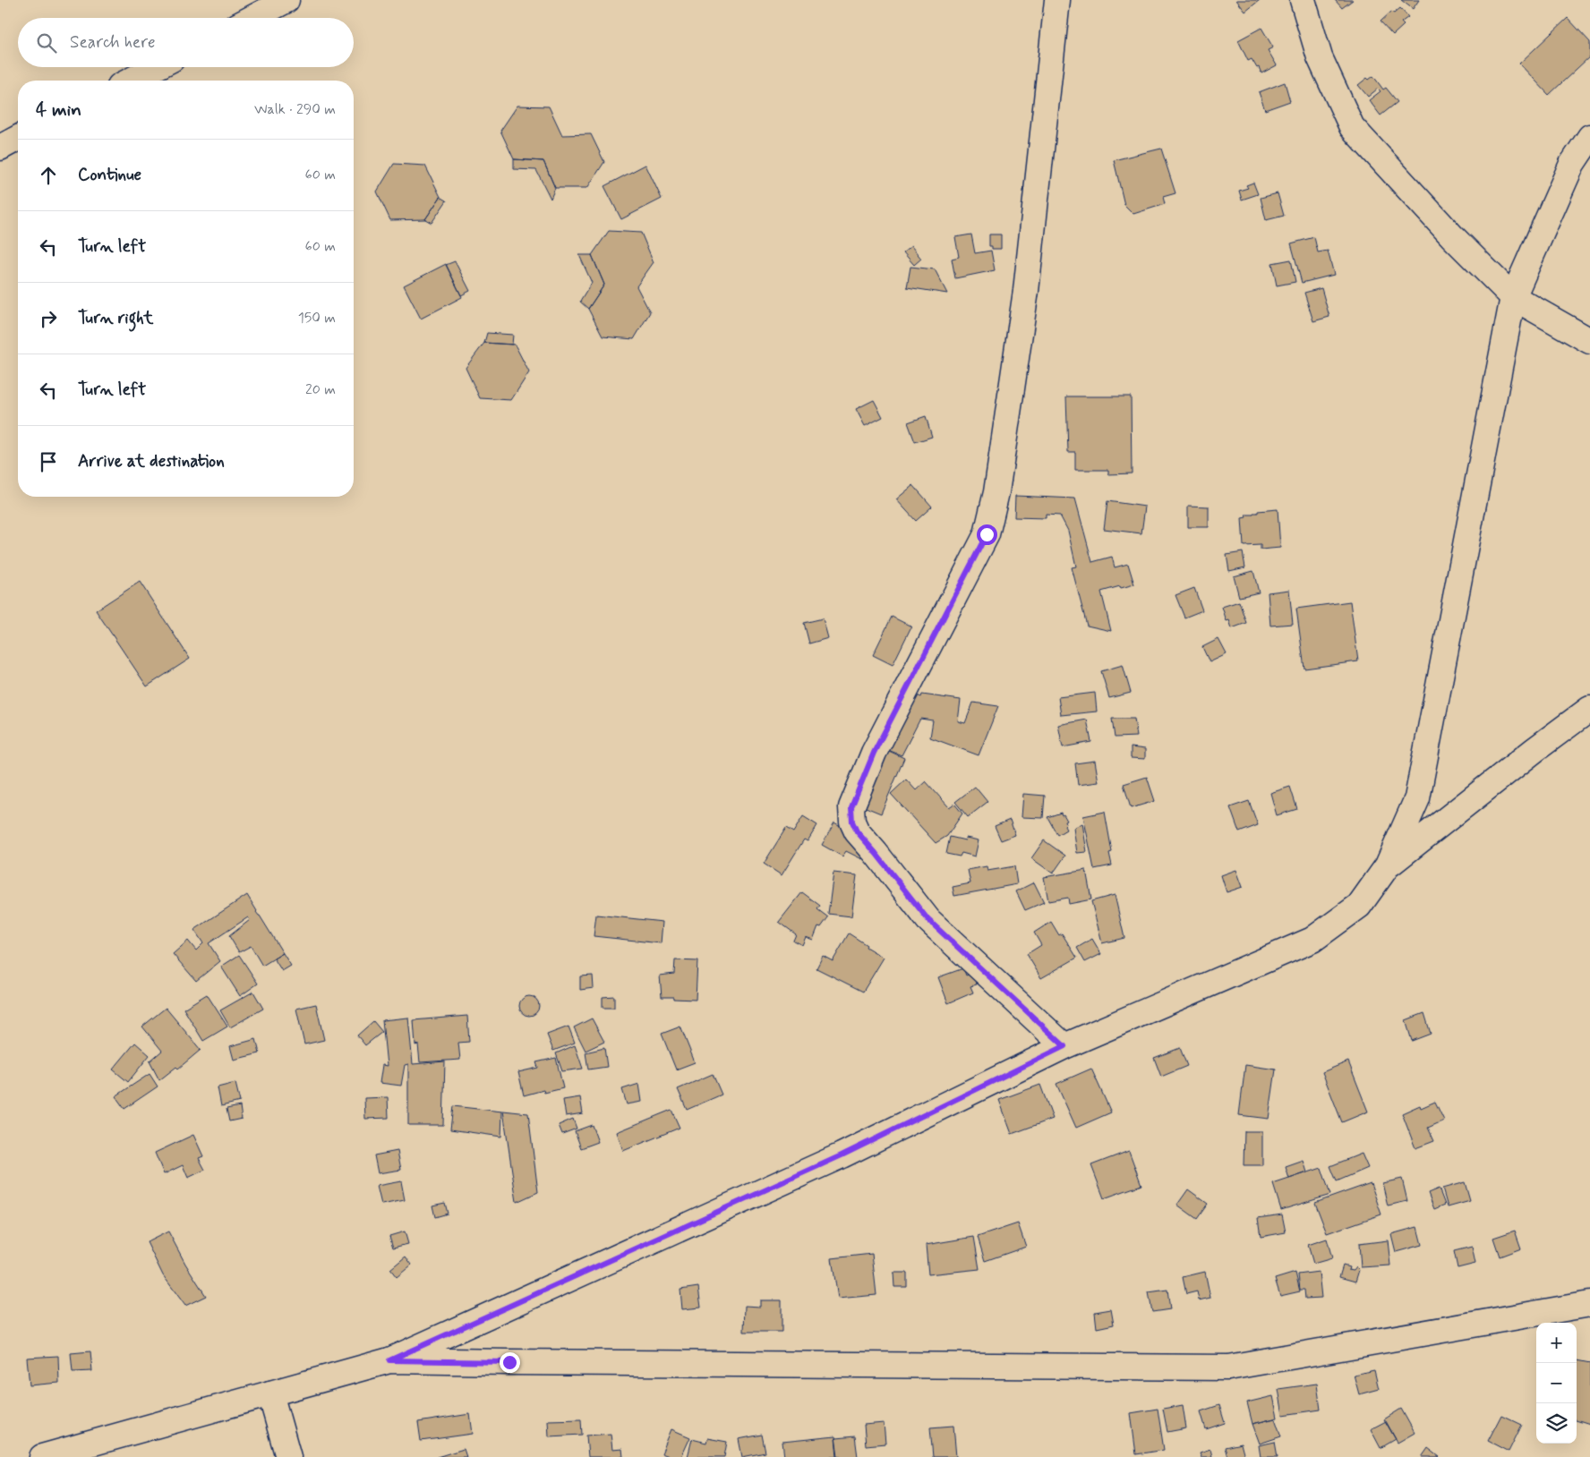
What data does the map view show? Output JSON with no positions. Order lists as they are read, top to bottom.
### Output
{
  "page": {
    "search": "Search here",
    "heading": ["4 min", "Walk · 290 m"],
    "list": [
      ["Continue", "60 m"],
      ["Turn left", "60 m"],
      ["Turn right", "150 m"],
      ["Turn left", "20 m"],
      "Arrive at destination"
    ],
    "map_buttons": ["+", "−"]
  }
}
